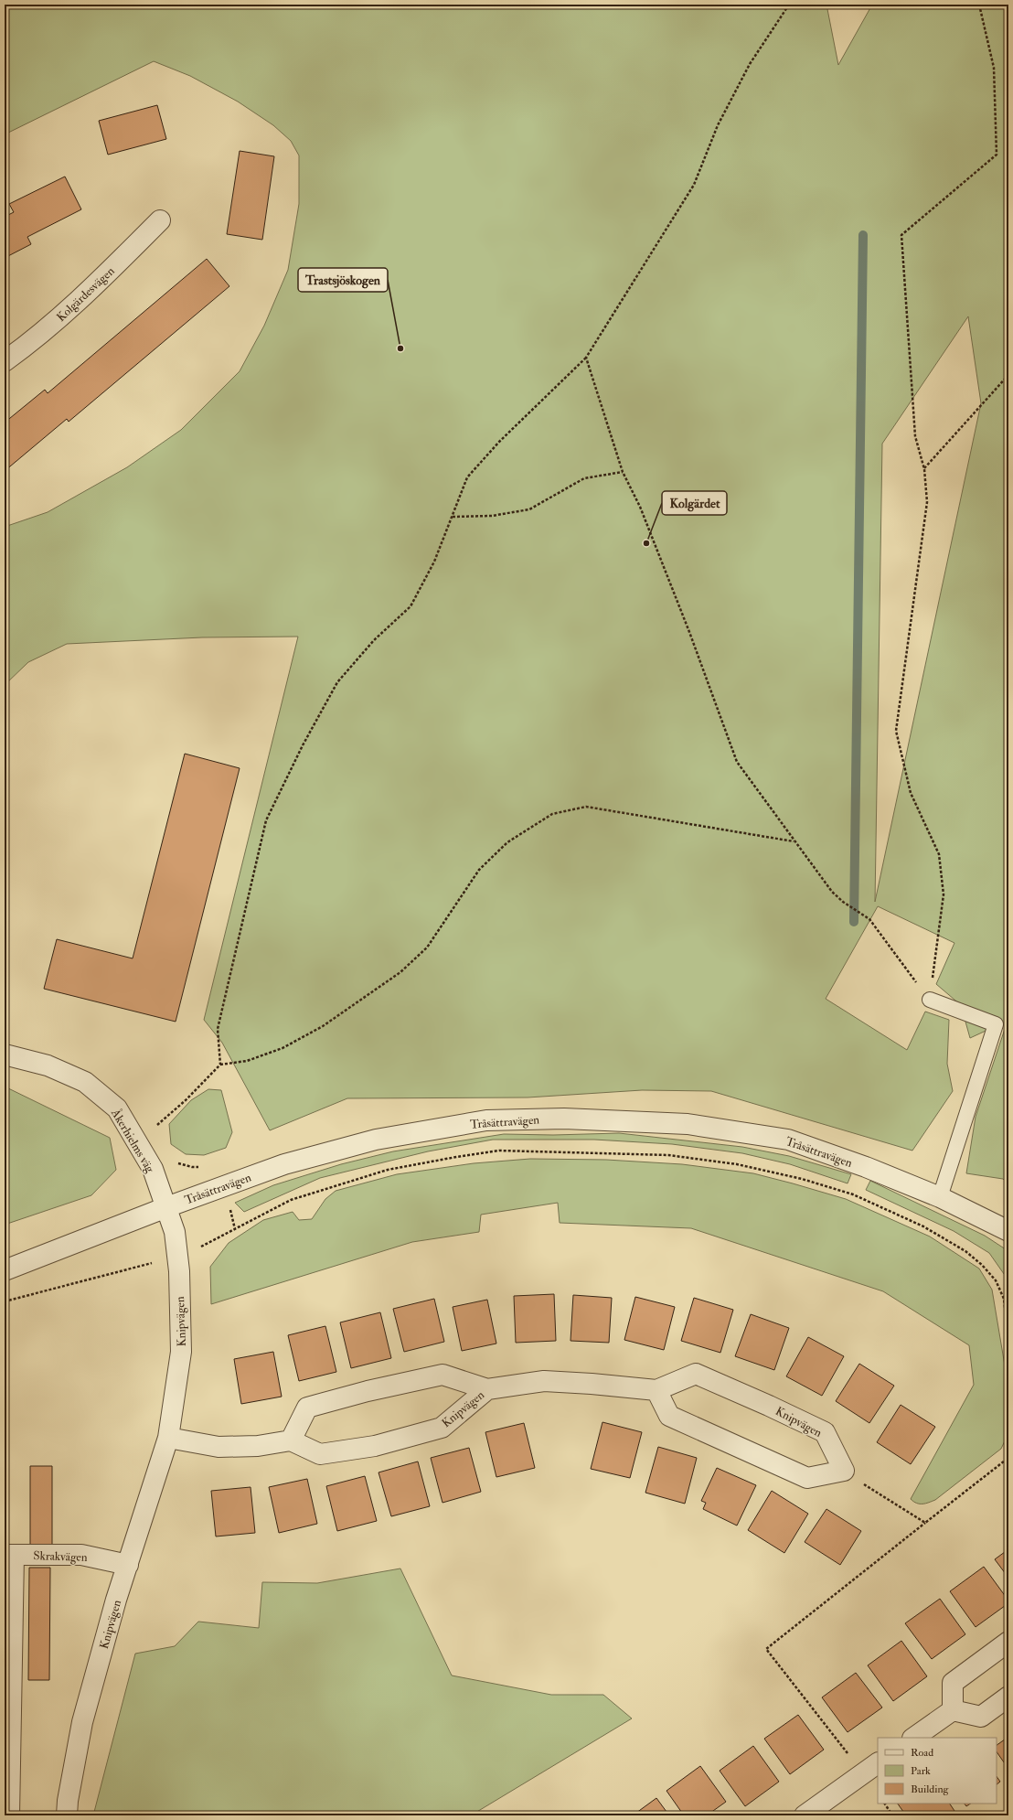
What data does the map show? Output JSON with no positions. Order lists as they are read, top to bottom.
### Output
{
  "streets": {
    "street": [
      "Kolgärdesvägen",
      "Tråsättravägen",
      "Åkerhielms väg",
      "Knipvägen",
      "Skrakvägen"
    ]
  },
  "crossings": [
    ["Tråsättravägen", "Åkerhielms väg"],
    ["Tråsättravägen", "Knipvägen"],
    ["Åkerhielms väg", "Knipvägen"],
    ["Knipvägen", "Skrakvägen"]
  ],
  "places": ["Trastsjöskogen", "Kolgärdet"],
  "legend": ["Road", "Park", "Building"]
}
